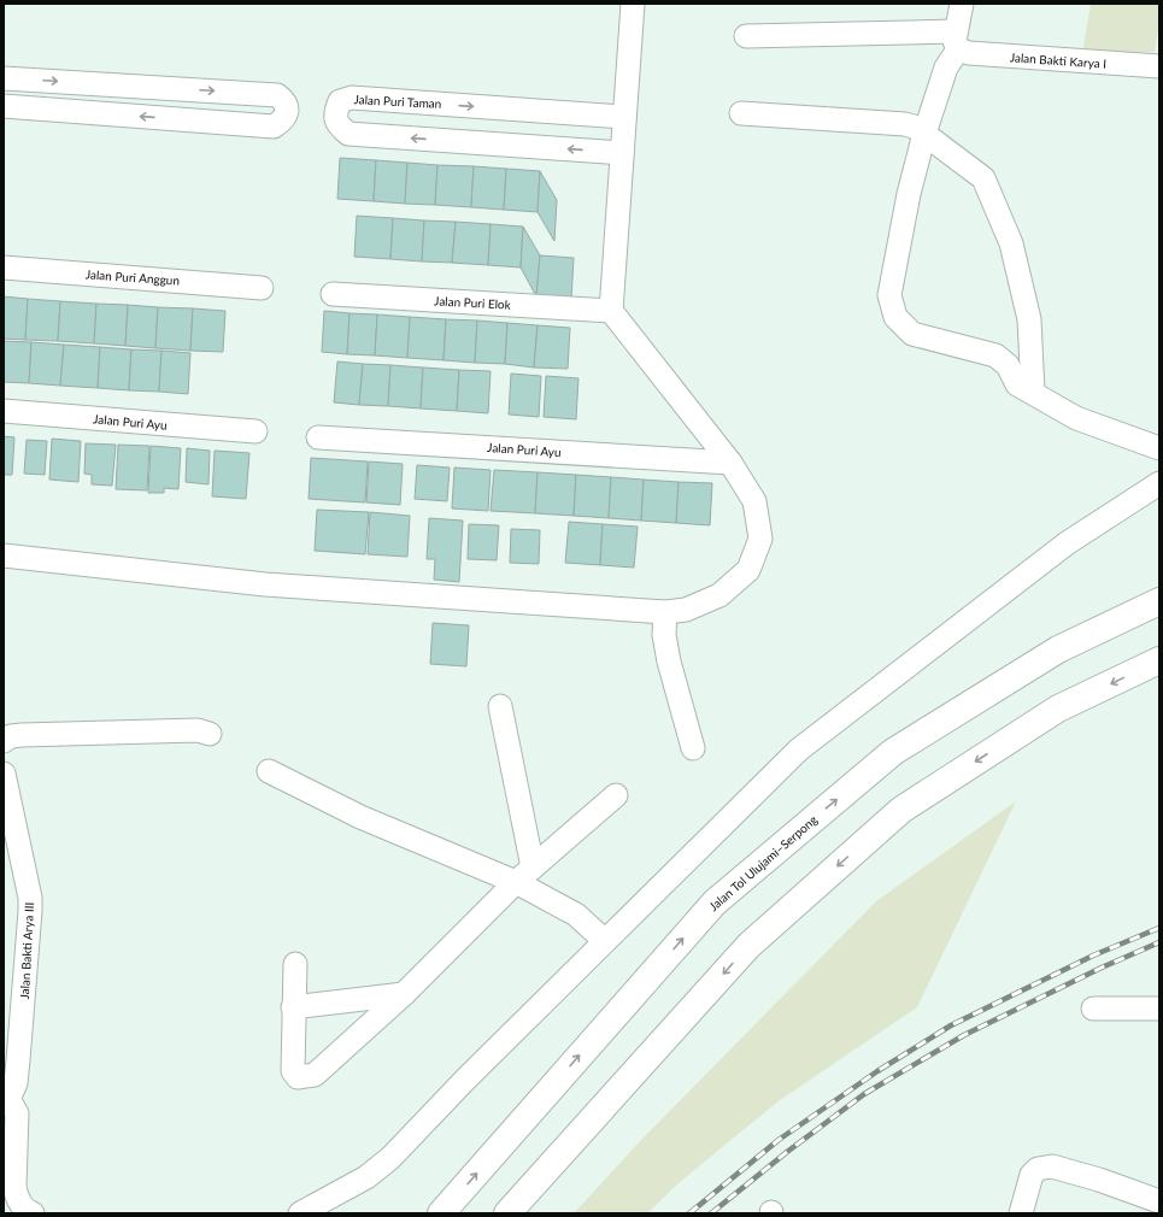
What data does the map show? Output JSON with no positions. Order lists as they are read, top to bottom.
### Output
{
  "streets": {
    "highway": ["Jalan Tol Ulujami–Serpong"],
    "street": [
      "Jalan Bakti Karya I",
      "Jalan Puri Taman",
      "Jalan Puri Anggun",
      "Jalan Puri Elok",
      "Jalan Puri Ayu",
      "Jalan Bakti Arya III"
    ]
  }
}
